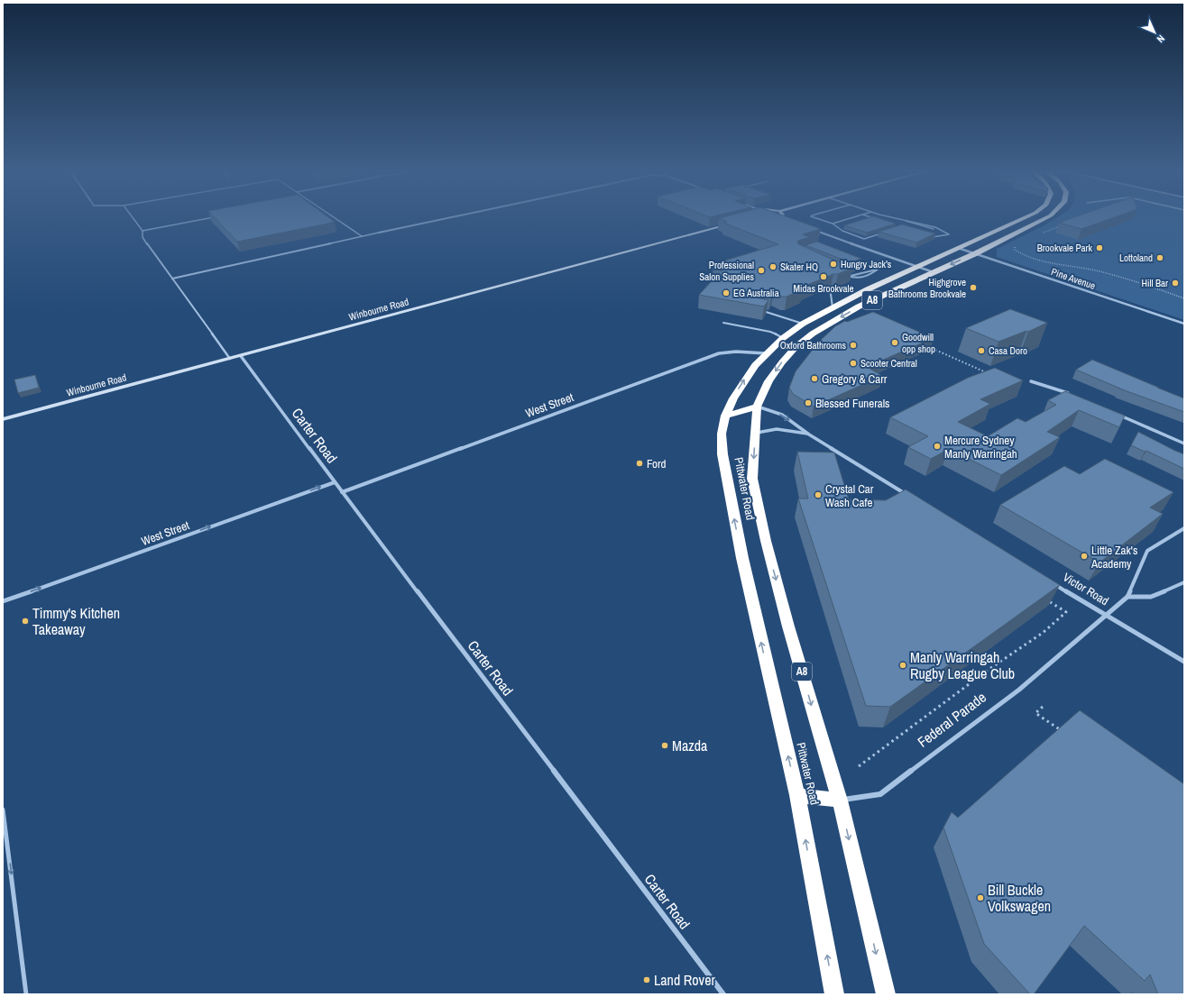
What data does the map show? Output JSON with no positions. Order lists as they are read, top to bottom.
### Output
{
  "streets": {
    "highway": ["A8", "Pittwater Road", "Federal Parade"],
    "main road": ["Winbourne Road"],
    "street": [
      "Pine Avenue",
      "West Street",
      "Carter Road",
      "Victor Road"
    ]
  },
  "crossings": [
    ["Pine Avenue", "Pittwater Road"],
    ["Winbourne Road", "Carter Road"],
    ["West Street", "Carter Road"],
    ["West Street", "Pittwater Road"],
    ["Pittwater Road", "Federal Parade"],
    ["Victor Road", "Federal Parade"]
  ],
  "one_way": ["West Street"],
  "places": [
    "Brookvale Park",
    "Lottoland",
    "Hungry Jack's",
    "Skater HQ",
    "Professional Salon Supplies",
    "Midas Brookvale",
    "Hill Bar",
    "Highgrove Bathrooms Brookvale",
    "EG Australia",
    "Goodwill opp shop",
    "Oxford Bathrooms",
    "Casa Doro",
    "Scooter Central",
    "Gregory & Carr",
    "Blessed Funerals",
    "Mercure Sydney Manly Warringah",
    "Ford",
    "Crystal Car Wash Cafe",
    "Little Zak's Academy",
    "Timmy's Kitchen Takeaway",
    "Manly Warringah Rugby League Club",
    "Mazda",
    "Bill Buckle Volkswagen",
    "Land Rover"
  ],
  "north": "bottom right"
}
